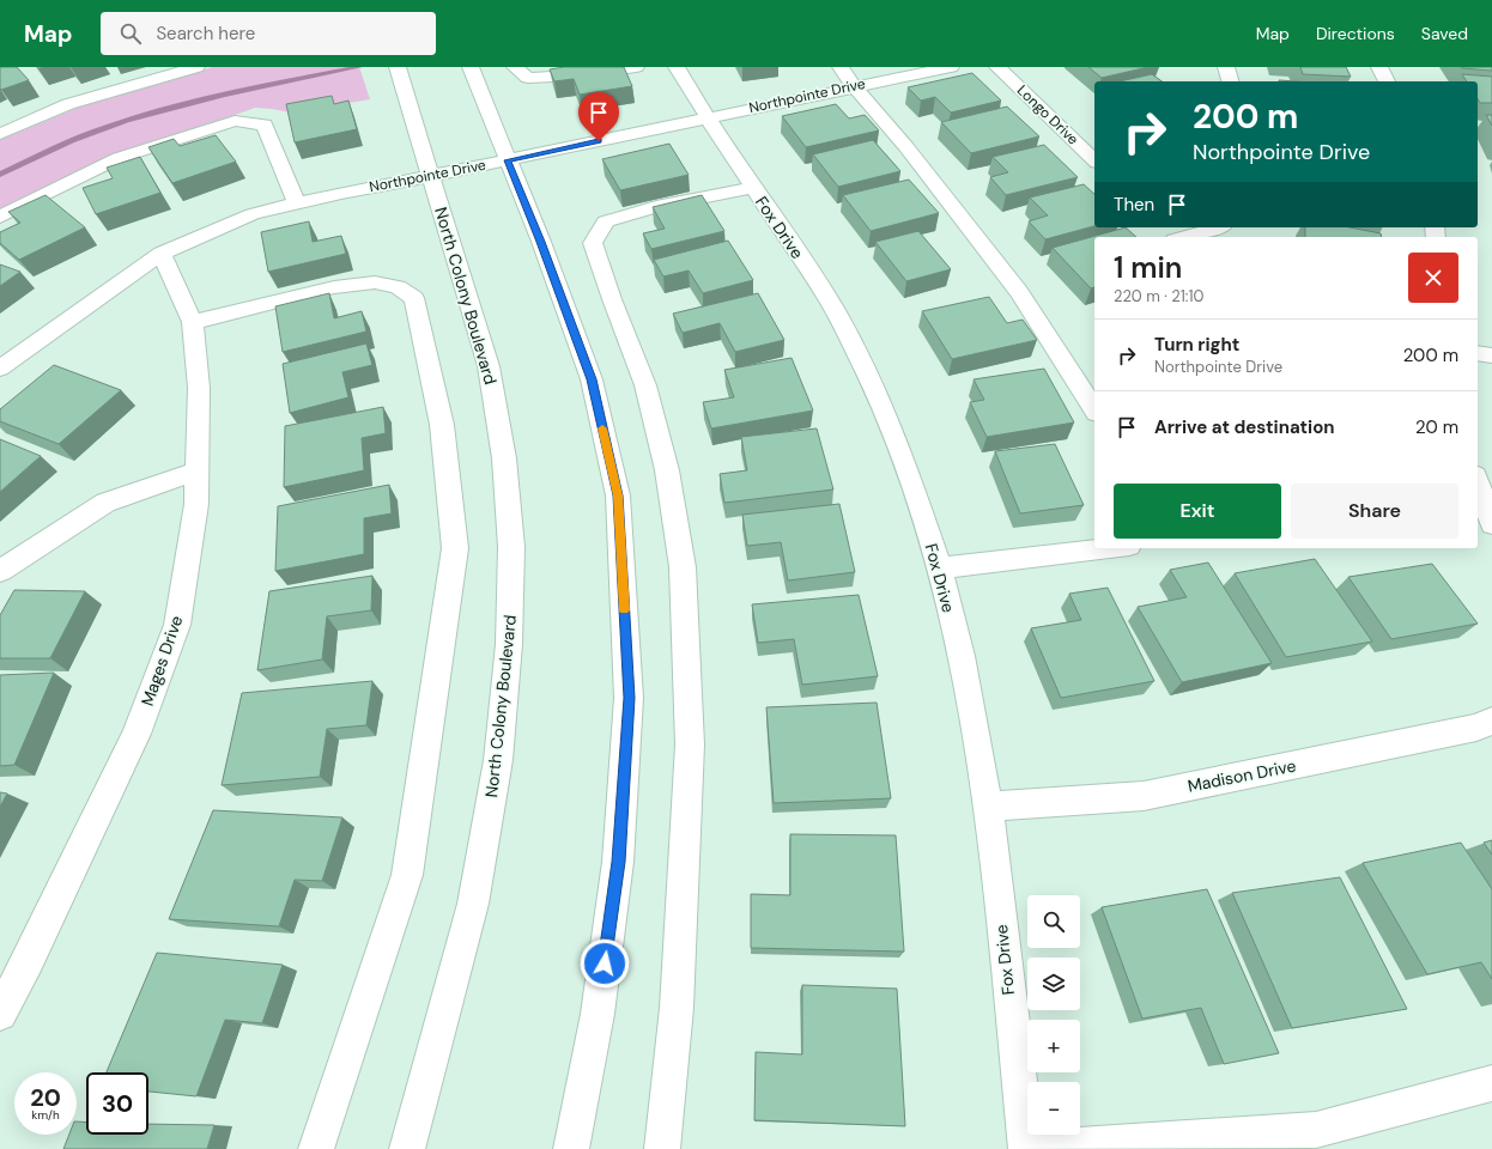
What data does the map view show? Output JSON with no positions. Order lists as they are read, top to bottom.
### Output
{
  "streets": {
    "street": [
      "Northpointe Drive",
      "Longo Drive",
      "Fox Drive",
      "North Colony Boulevard",
      "Mages Drive",
      "Madison Drive"
    ]
  },
  "crossings": [
    ["Northpointe Drive", "Fox Drive"],
    ["Northpointe Drive", "North Colony Boulevard"],
    ["Northpointe Drive", "Mages Drive"],
    ["Fox Drive", "Madison Drive"]
  ],
  "page": {
    "header": "Map",
    "search": "Search here",
    "nav": ["Map", "Directions", "Saved"],
    "turn": ["200 m", "Northpointe Drive"],
    "then": "Then",
    "heading": ["1 min", "220 m · 21:10"],
    "list": [
      {
        "name": "Turn right",
        "note": "Northpointe Drive",
        "value": "200 m"
      },
      {
        "name": "Arrive at destination",
        "value": "20 m"
      }
    ],
    "buttons": ["Exit", "Share"],
    "map_buttons": ["+", "−"],
    "speed": "20 km/h",
    "limit": "30"
  }
}
